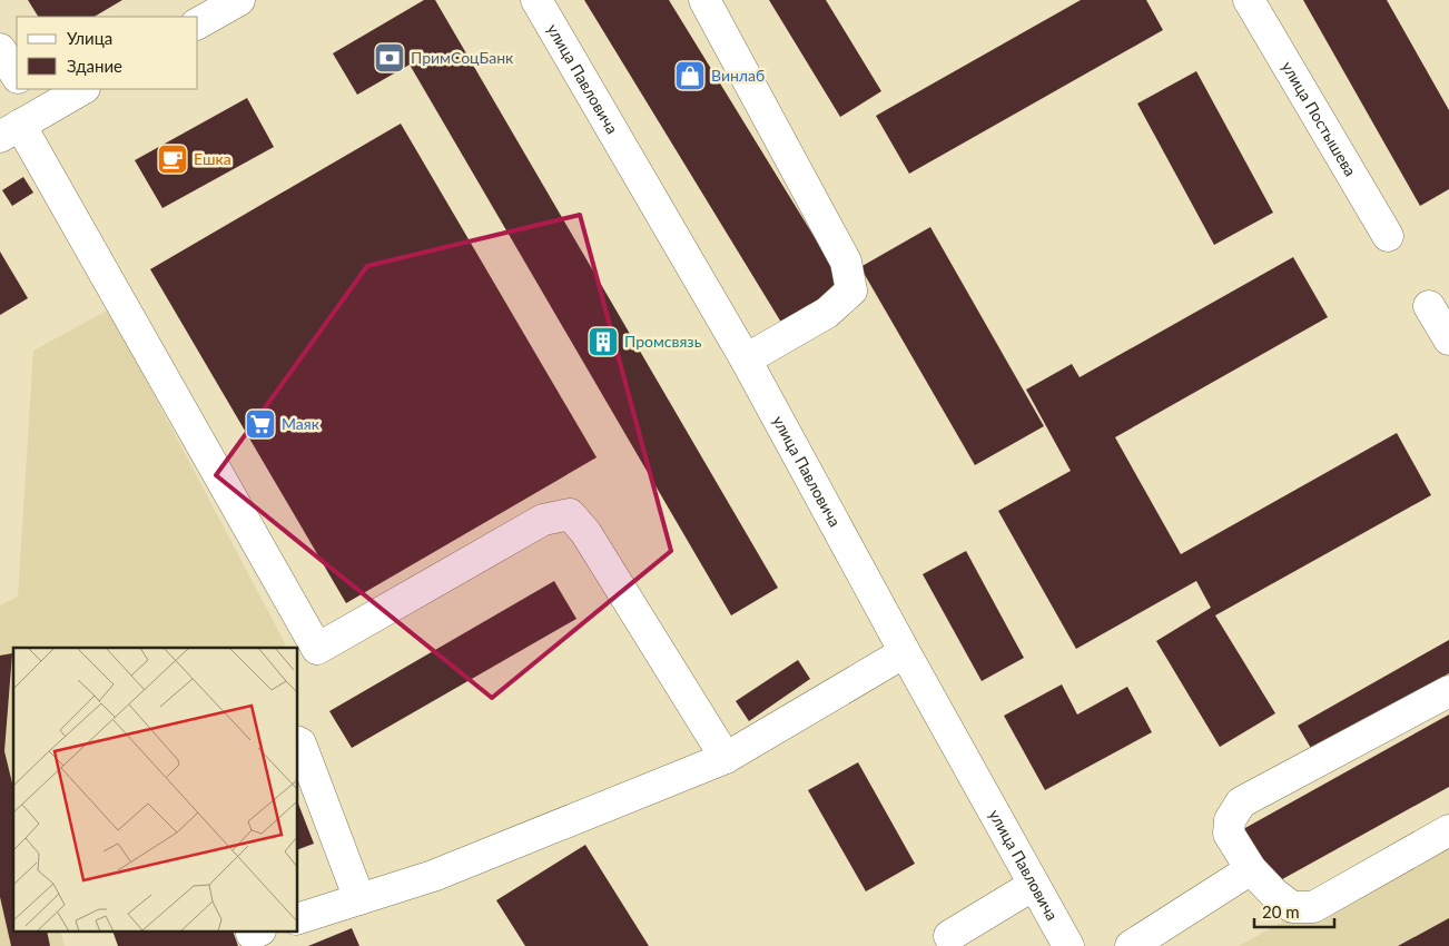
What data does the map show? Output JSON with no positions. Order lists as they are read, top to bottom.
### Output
{
  "streets": {
    "street": ["улица Павловича", "улица Постышева"]
  },
  "places": {
    "bank": ["ПримСоцБанк"],
    "shop": ["Винлаб"],
    "cafe": ["Ешка"],
    "building": ["Промсвязь"],
    "supermarket": ["Маяк"]
  },
  "legend": ["Улица", "Здание"],
  "scale_bar": "20 m"
}
